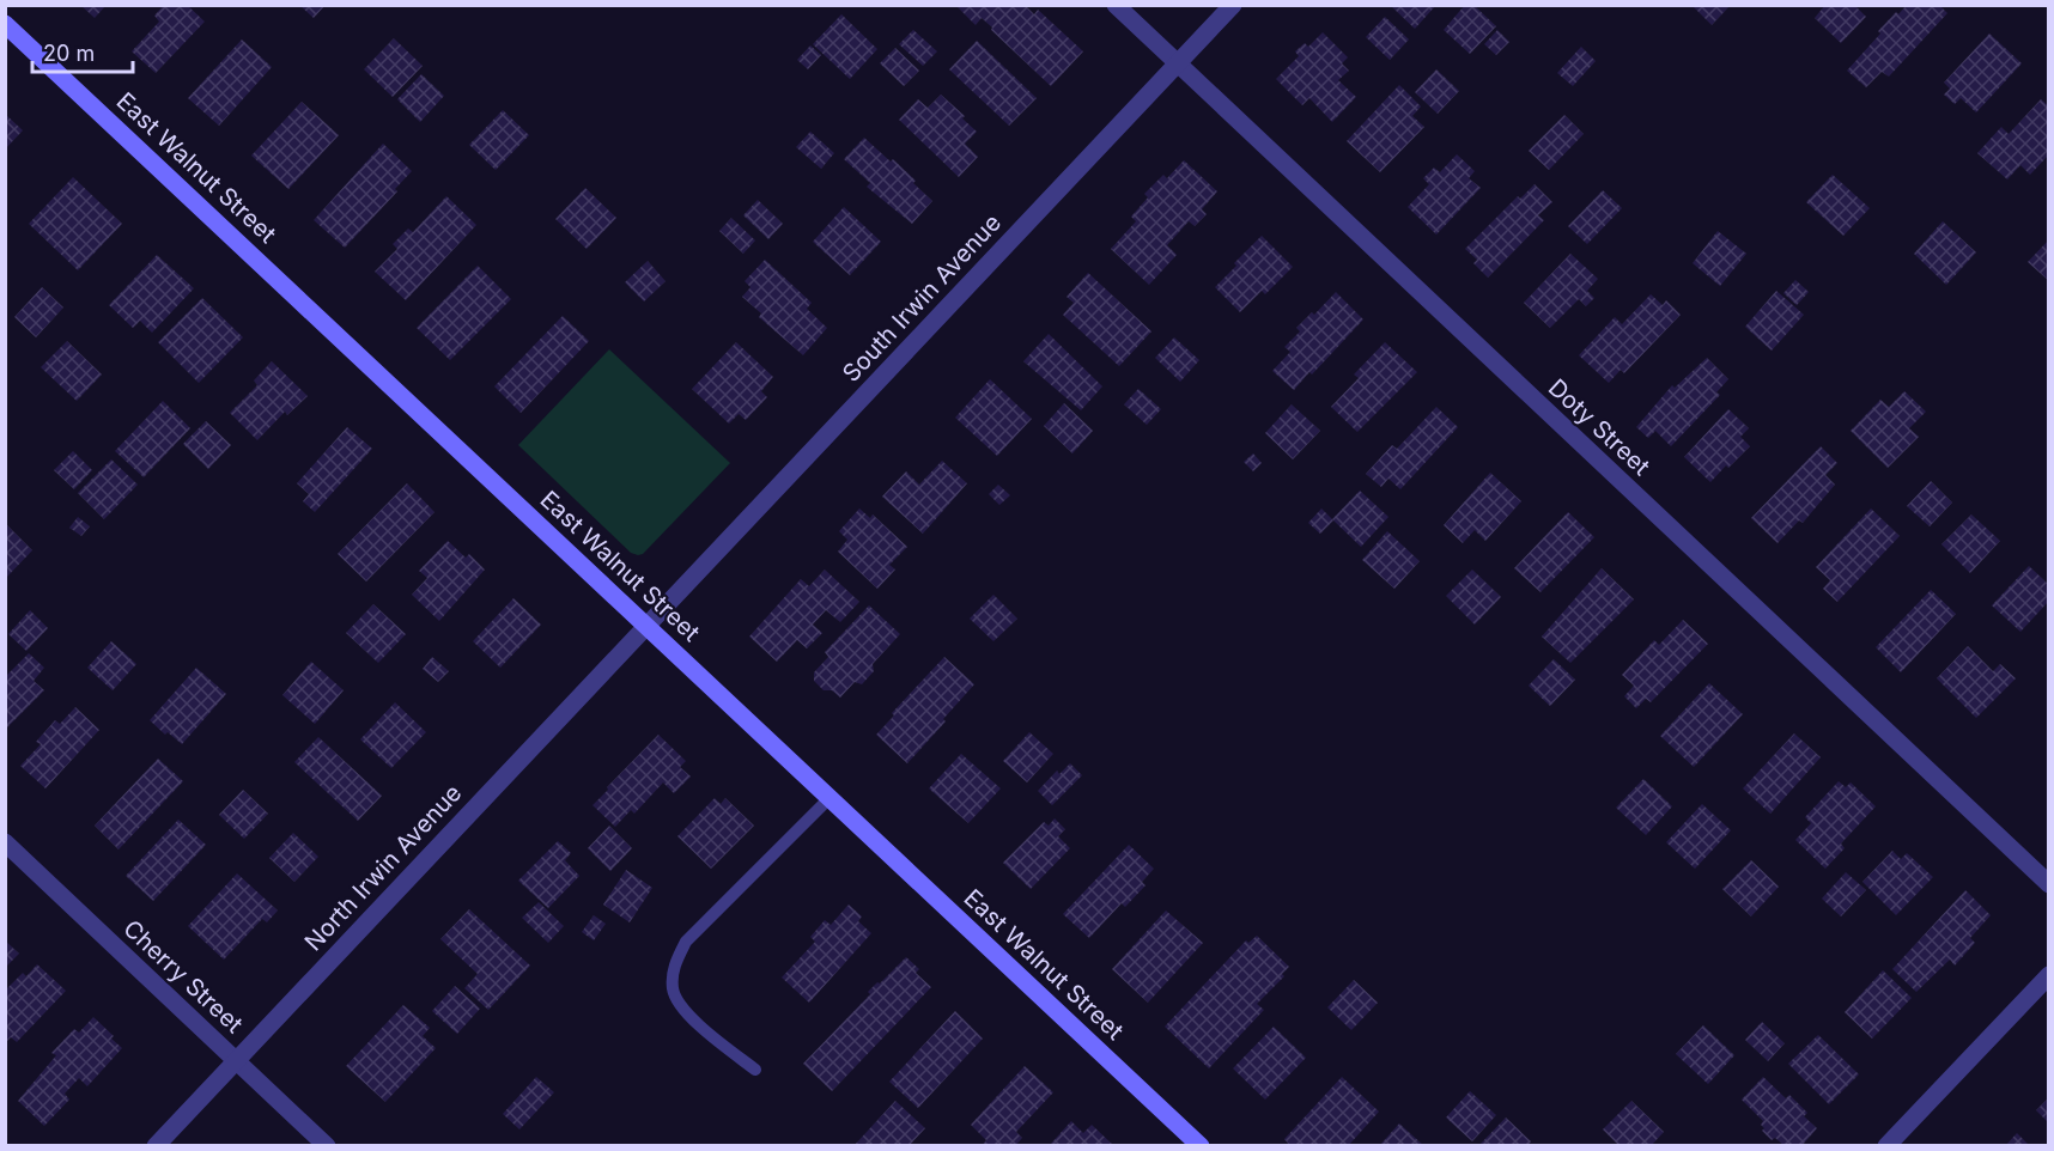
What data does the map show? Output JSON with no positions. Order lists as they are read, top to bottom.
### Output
{
  "streets": {
    "street": [
      "East Walnut Street",
      "South Irwin Avenue",
      "Doty Street",
      "North Irwin Avenue",
      "Cherry Street"
    ]
  },
  "crossings": [
    ["East Walnut Street", "South Irwin Avenue"],
    ["East Walnut Street", "North Irwin Avenue"],
    ["South Irwin Avenue", "Doty Street"],
    ["South Irwin Avenue", "North Irwin Avenue"],
    ["North Irwin Avenue", "Cherry Street"]
  ],
  "scale_bar": "20 m"
}
